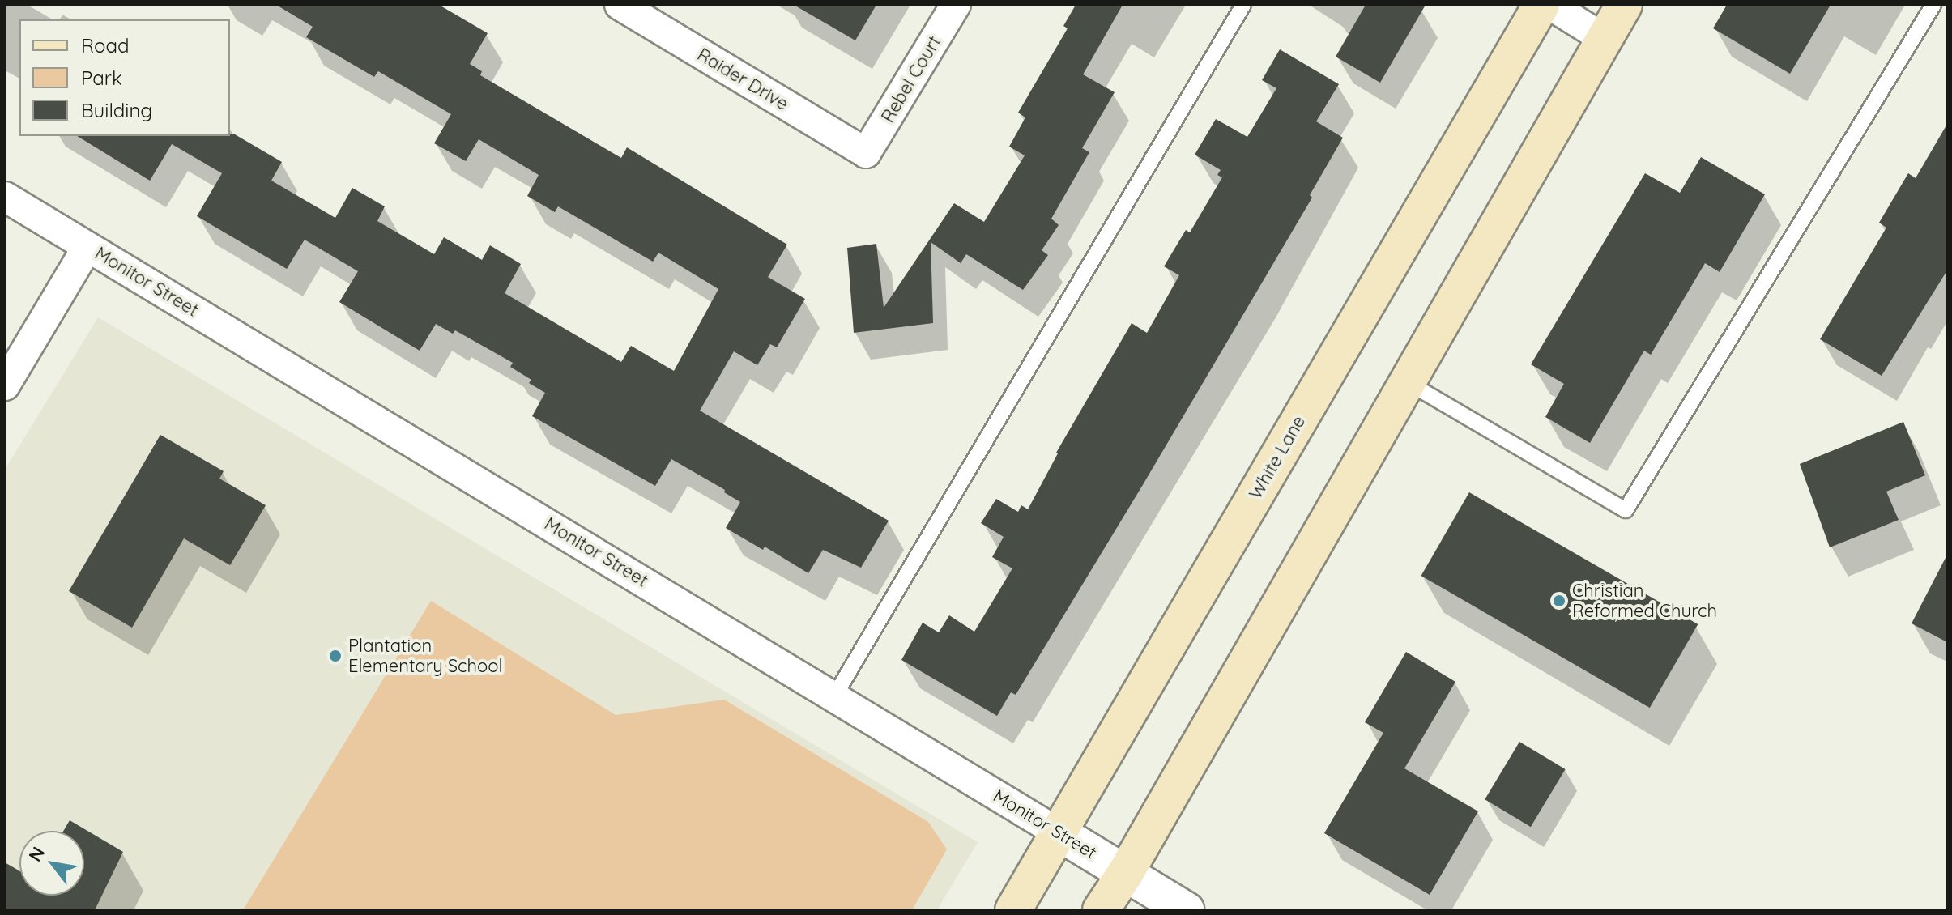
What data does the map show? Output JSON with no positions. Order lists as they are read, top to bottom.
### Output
{
  "streets": {
    "main road": ["White Lane"],
    "street": ["Raider Drive", "Rebel Court", "Monitor Street"]
  },
  "crossings": [
    ["Raider Drive", "Rebel Court"],
    ["Monitor Street", "White Lane"]
  ],
  "places": ["Christian Reformed Church", "Plantation Elementary School"],
  "legend": ["Road", "Park", "Building"],
  "north": "top left"
}
